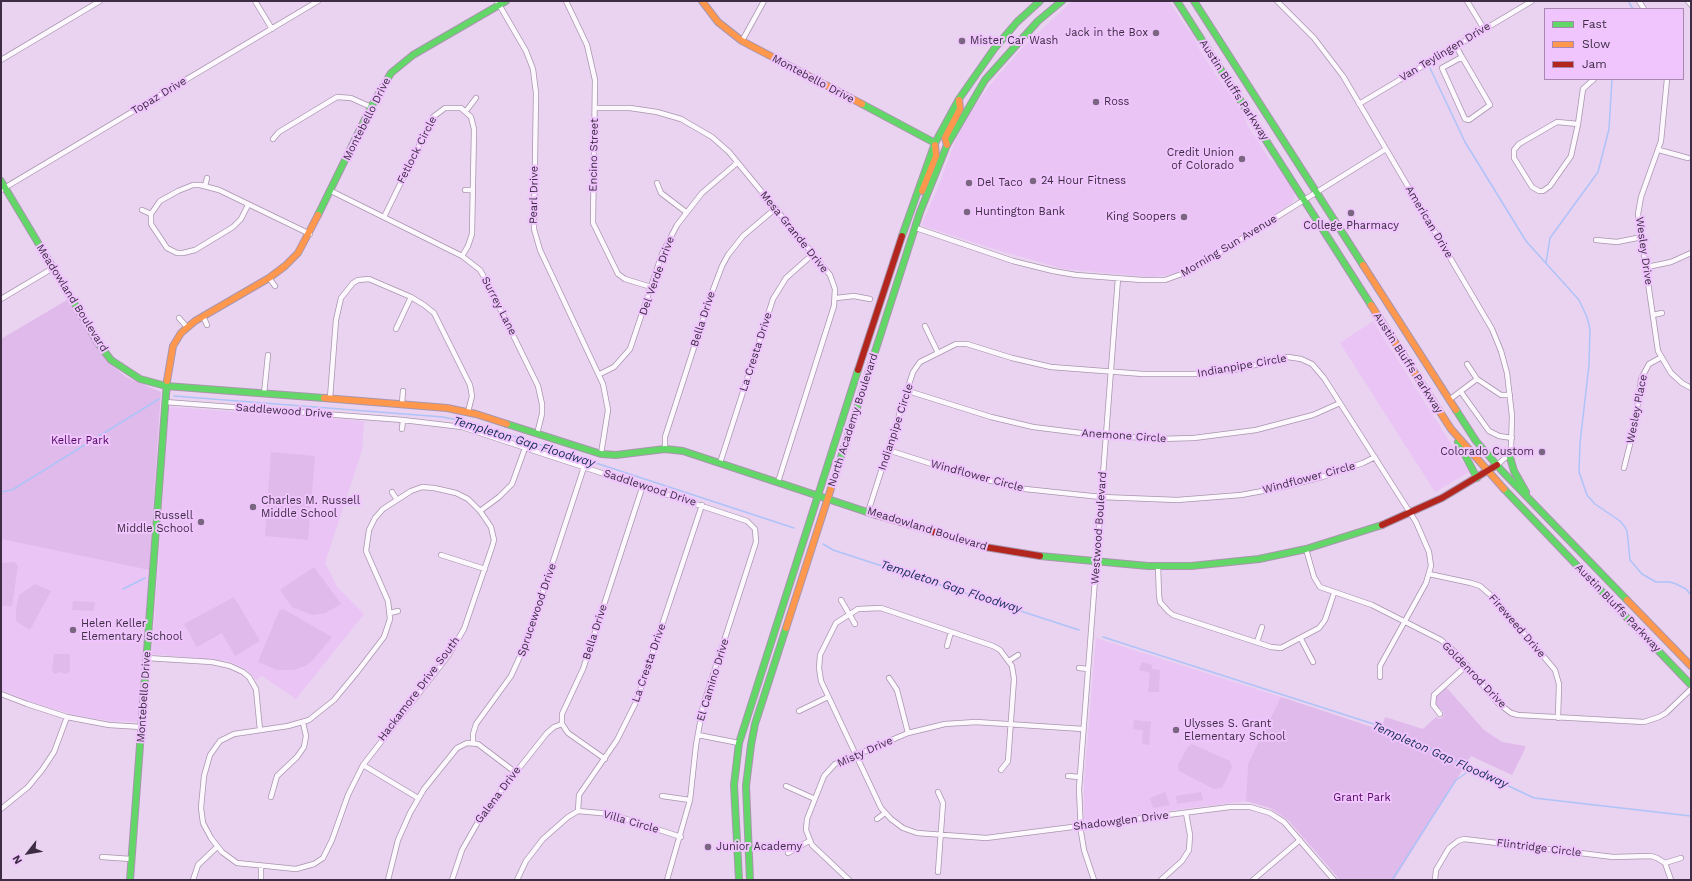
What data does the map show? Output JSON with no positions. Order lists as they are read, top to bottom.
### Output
{
  "streets": {
    "main road": [
      "Montebello Drive",
      "Austin Bluffs Parkway",
      "Meadowland Boulevard",
      "North Academy Boulevard"
    ],
    "street": [
      "Van Teylingen Drive",
      "Topaz Drive",
      "Fetlock Circle",
      "Encino Street",
      "Pearl Drive",
      "American Drive",
      "Mesa Grande Drive",
      "Morning Sun Avenue",
      "Wesley Drive",
      "Del Verde Drive",
      "Surrey Lane",
      "Bella Drive",
      "La Cresta Drive",
      "Indianpipe Circle",
      "Wesley Place",
      "Saddlewood Drive",
      "Anemone Circle",
      "Windflower Circle",
      "Westwood Boulevard",
      "Sprucewood Drive",
      "Fireweed Drive",
      "Goldenrod Drive",
      "El Camino Drive",
      "Hackamore Drive South",
      "Misty Drive",
      "Galena Drive",
      "Shadowglen Drive",
      "Villa Circle",
      "Flintridge Circle"
    ]
  },
  "crossings": [
    ["Van Teylingen Drive", "American Drive"],
    ["Montebello Drive", "Pearl Drive"],
    ["Montebello Drive", "Meadowland Boulevard"],
    ["Montebello Drive", "Surrey Lane"],
    ["Montebello Drive", "Saddlewood Drive"],
    ["Montebello Drive", "North Academy Boulevard"],
    ["Austin Bluffs Parkway", "American Drive"],
    ["Austin Bluffs Parkway", "Morning Sun Avenue"],
    ["Austin Bluffs Parkway", "Meadowland Boulevard"],
    ["Topaz Drive", "Meadowland Boulevard"],
    ["Fetlock Circle", "Surrey Lane"],
    ["Encino Street", "Mesa Grande Drive"],
    ["Encino Street", "Del Verde Drive"],
    ["Pearl Drive", "Del Verde Drive"],
    ["Pearl Drive", "Meadowland Boulevard"],
    ["American Drive", "Morning Sun Avenue"],
    ["American Drive", "Meadowland Boulevard"],
    ["Mesa Grande Drive", "Del Verde Drive"],
    ["Mesa Grande Drive", "Bella Drive"],
    ["Mesa Grande Drive", "La Cresta Drive"],
    ["Morning Sun Avenue", "North Academy Boulevard"],
    ["Morning Sun Avenue", "Westwood Boulevard"],
    ["Wesley Drive", "Wesley Place"],
    ["Meadowland Boulevard", "Surrey Lane"],
    ["Meadowland Boulevard", "Bella Drive"],
    ["Meadowland Boulevard", "La Cresta Drive"],
    ["Meadowland Boulevard", "Indianpipe Circle"],
    ["Meadowland Boulevard", "North Academy Boulevard"],
    ["Meadowland Boulevard", "Westwood Boulevard"],
    ["Meadowland Boulevard", "Goldenrod Drive"],
    ["Bella Drive", "Saddlewood Drive"],
    ["Bella Drive", "Galena Drive"],
    ["La Cresta Drive", "Saddlewood Drive"],
    ["La Cresta Drive", "Villa Circle"],
    ["Indianpipe Circle", "Anemone Circle"],
    ["Indianpipe Circle", "Windflower Circle"],
    ["Indianpipe Circle", "Westwood Boulevard"],
    ["Indianpipe Circle", "Fireweed Drive"],
    ["Indianpipe Circle", "Goldenrod Drive"],
    ["Saddlewood Drive", "Sprucewood Drive"],
    ["Saddlewood Drive", "El Camino Drive"],
    ["Anemone Circle", "Westwood Boulevard"],
    ["Windflower Circle", "Westwood Boulevard"],
    ["Westwood Boulevard", "Misty Drive"],
    ["Westwood Boulevard", "Shadowglen Drive"],
    ["Fireweed Drive", "Goldenrod Drive"],
    ["El Camino Drive", "Villa Circle"],
    ["Misty Drive", "Shadowglen Drive"]
  ],
  "water": ["Templeton Gap Floodway"],
  "parks": ["Keller Park", "Grant Park"],
  "places": [
    "Jack in the Box",
    "Mister Car Wash",
    "Ross",
    "Credit Union of Colorado",
    "24 Hour Fitness",
    "Del Taco",
    "Huntington Bank",
    "College Pharmacy",
    "King Soopers",
    "Colorado Custom",
    "Charles M. Russell Middle School",
    "Russell Middle School",
    "Helen Keller Elementary School",
    "Ulysses S. Grant Elementary School",
    "Junior Academy"
  ],
  "legend": ["Fast", "Slow", "Jam"],
  "north": "bottom left"
}
